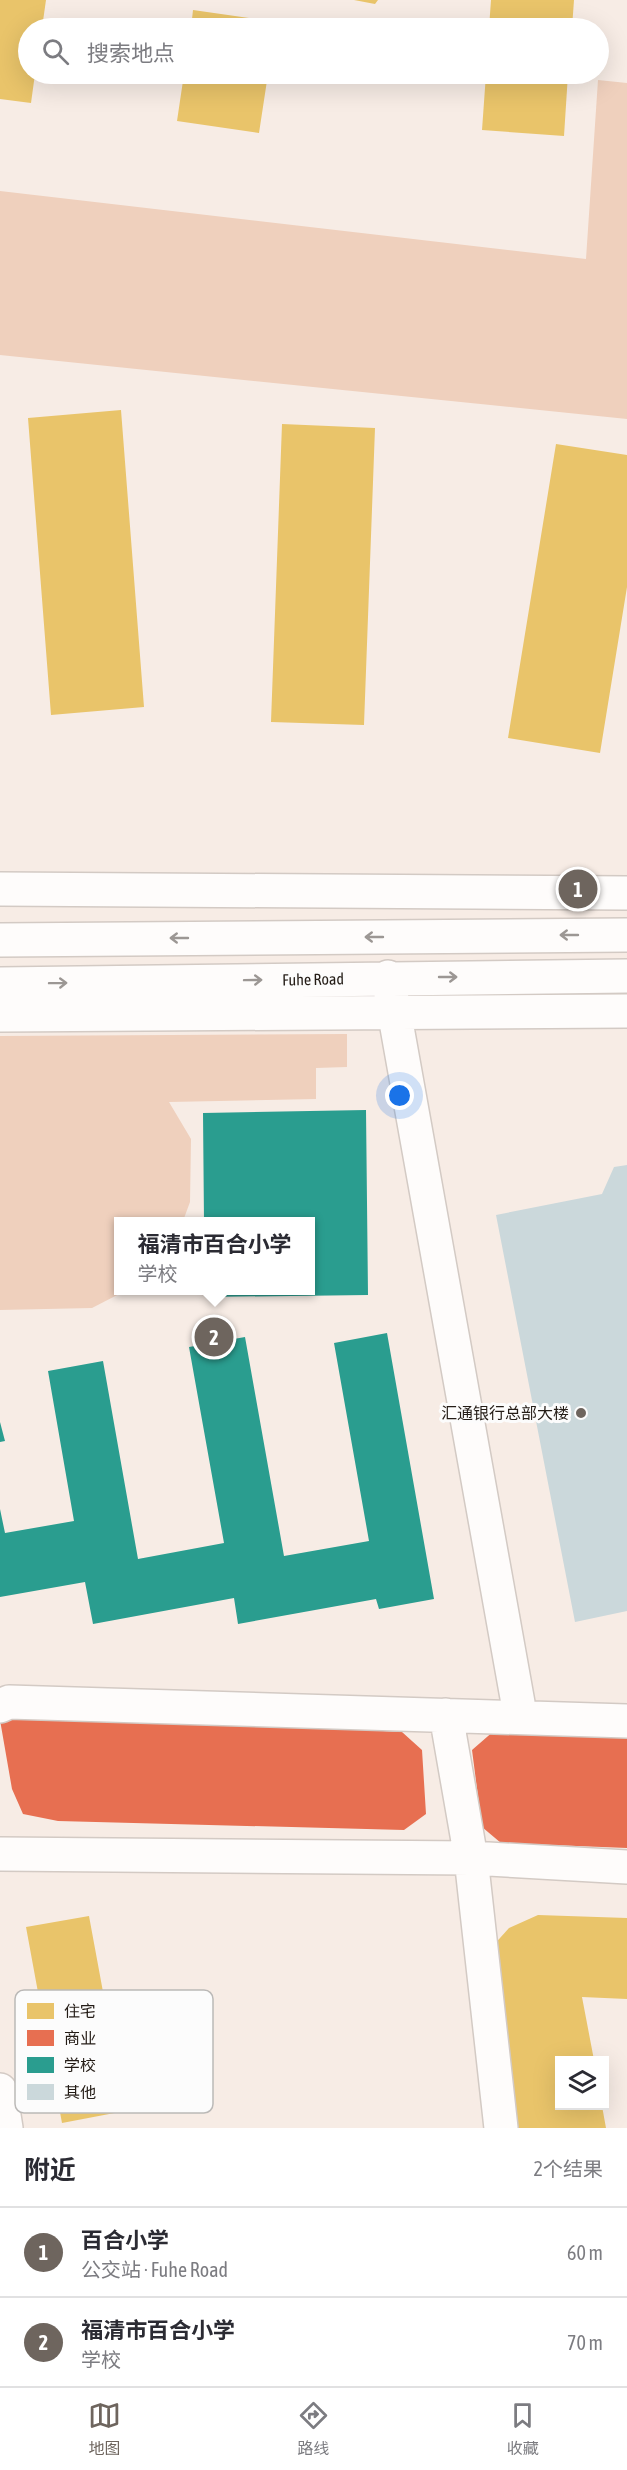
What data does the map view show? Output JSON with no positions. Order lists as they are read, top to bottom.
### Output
{
  "streets": {
    "street": ["Fuhe Road"]
  },
  "places": ["汇通银行总部大楼"],
  "legend": [
    "住宅",
    "商业",
    "学校",
    "其他"
  ],
  "page": {
    "search": "搜索地点",
    "pins": ["1", "2"],
    "popup": ["福清市百合小学", "学校"],
    "heading": ["附近", "2个结果"],
    "list": [
      {
        "mark": "1",
        "name": "百合小学",
        "note": "公交站 · Fuhe Road",
        "value": "60 m"
      },
      {
        "mark": "2",
        "name": "福清市百合小学",
        "note": "学校",
        "value": "70 m"
      }
    ],
    "nav": ["地图", "路线", "收藏"]
  }
}
